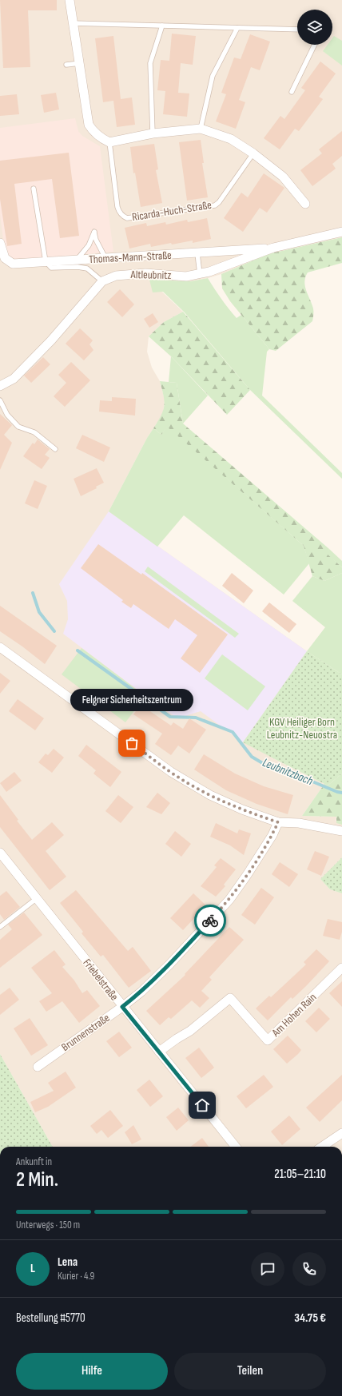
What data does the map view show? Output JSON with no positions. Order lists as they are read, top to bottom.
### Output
{
  "streets": {
    "street": [
      "Thomas-Mann-Straße",
      "Altleubnitz",
      "Friebelstraße",
      "Am Hohen Rain",
      "Brunnenstraße"
    ],
    "lane": ["Ricarda-Huch-Straße"]
  },
  "crossings": [
    ["Thomas-Mann-Straße", "Altleubnitz"],
    ["Friebelstraße", "Am Hohen Rain"],
    ["Friebelstraße", "Brunnenstraße"]
  ],
  "water": ["Leubnitzbach"],
  "parks": ["KGV Heiliger Born Leubnitz-Neuostra"],
  "places": ["Felgner Sicherheitszentrum"],
  "page": {
    "bubble": "Felgner Sicherheitszentrum",
    "heading": ["2 Min.", "Ankunft in", "21:05–21:10"],
    "panel": [
      "Lena",
      "Kurier · 4.9",
      "Bestellung #5770",
      "34.75 €"
    ],
    "bar": "Unterwegs · 150 m",
    "round": "L",
    "buttons": ["Hilfe", "Teilen"]
  }
}
